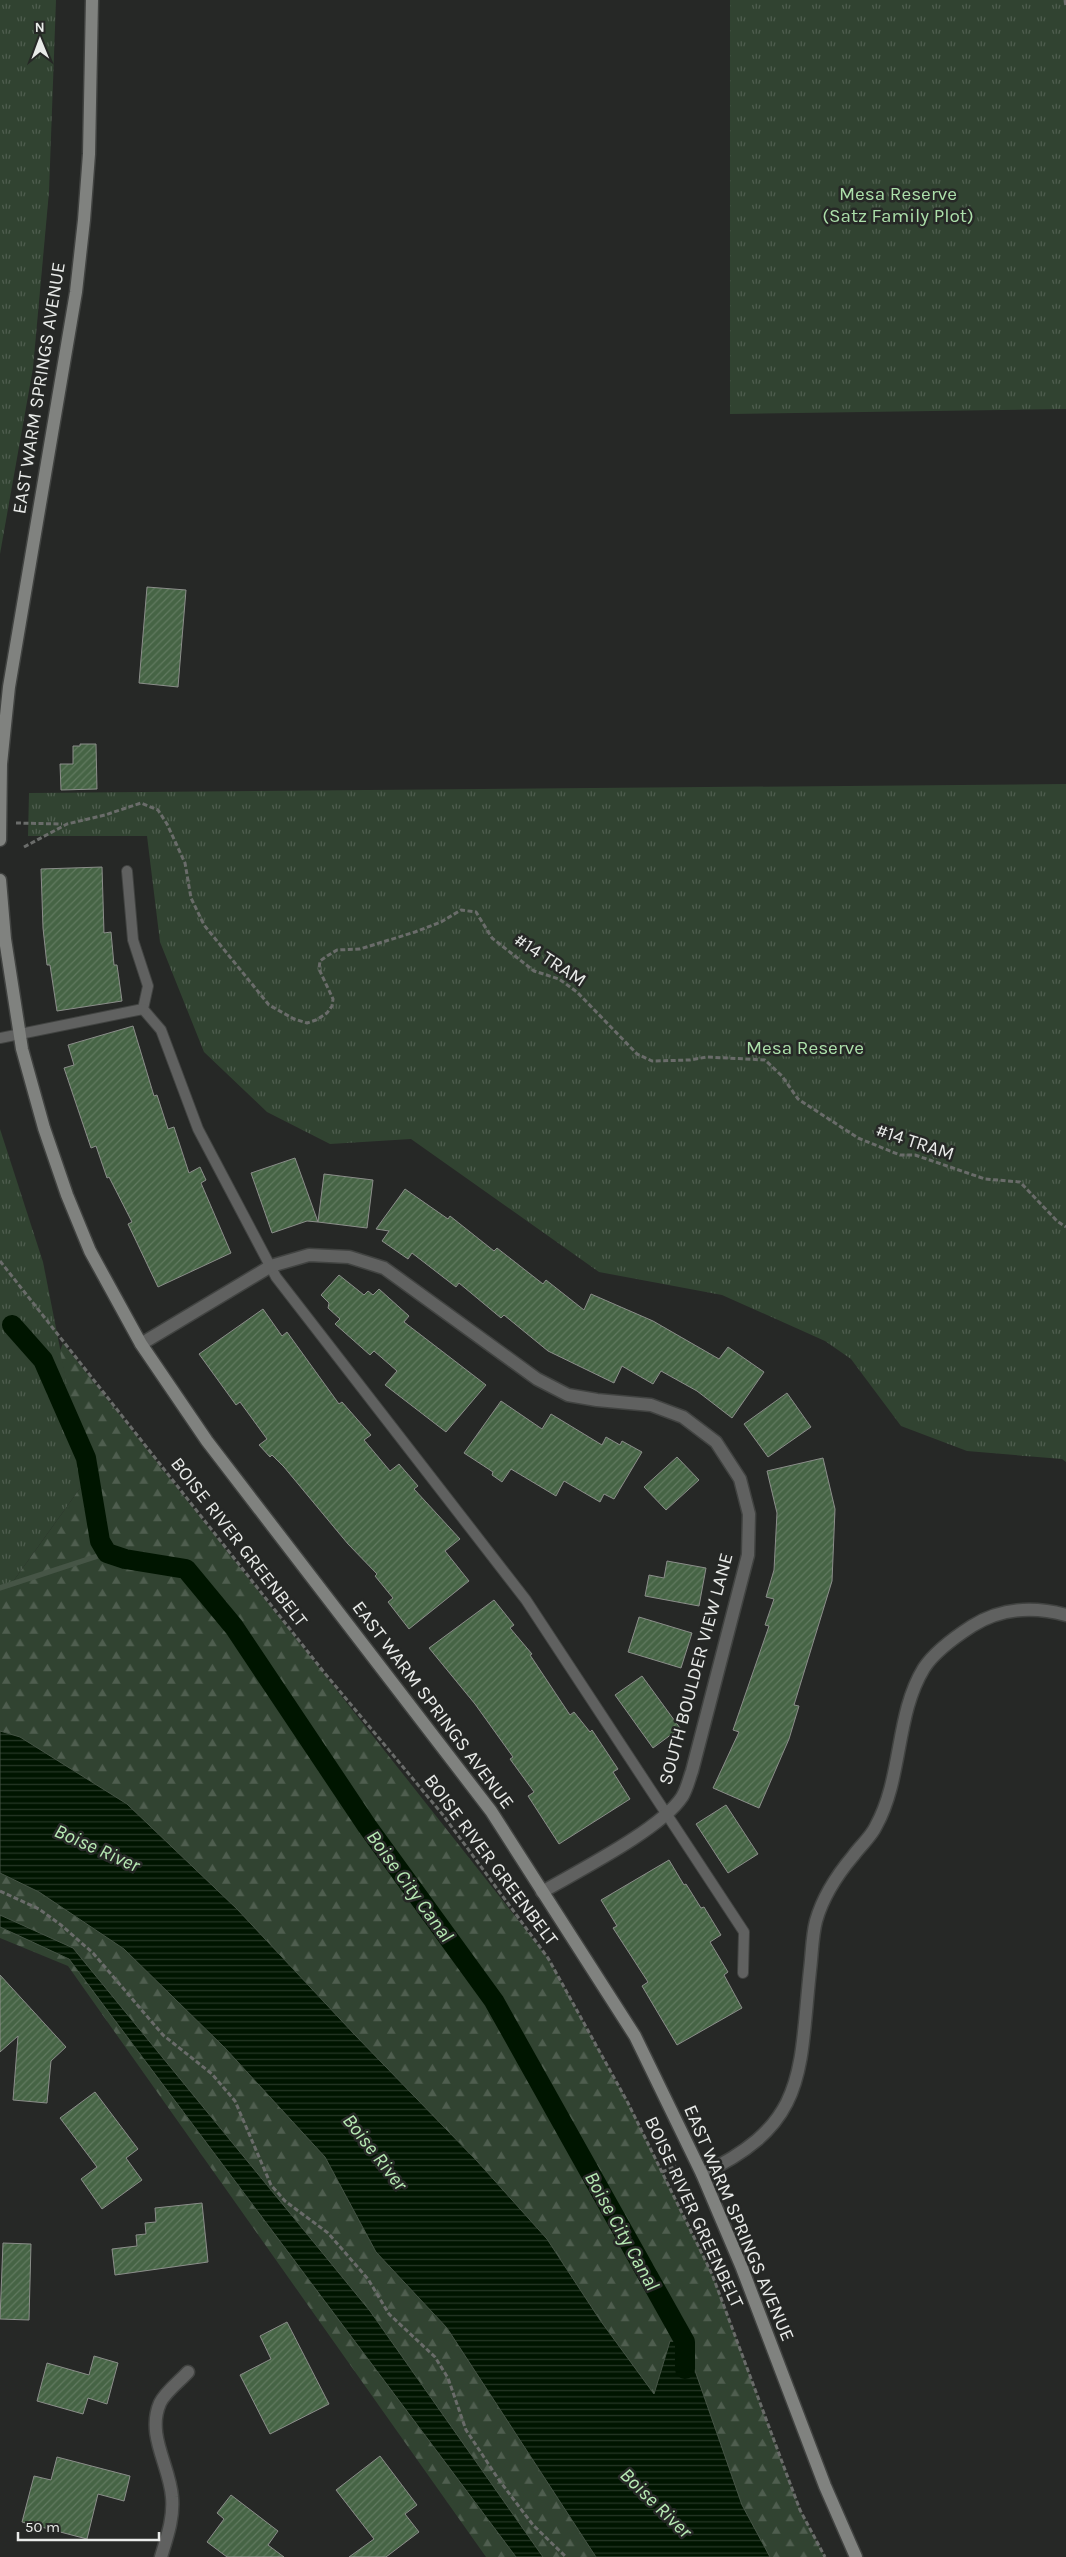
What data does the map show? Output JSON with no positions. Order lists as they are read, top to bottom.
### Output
{
  "streets": {
    "street": ["EAST WARM SPRINGS AVENUE", "SOUTH BOULDER VIEW LANE"],
    "path": ["#14 TRAM", "BOISE RIVER GREENBELT"]
  },
  "crossings": [
    ["EAST WARM SPRINGS AVENUE", "#14 TRAM"],
    ["EAST WARM SPRINGS AVENUE", "SOUTH BOULDER VIEW LANE"]
  ],
  "water": ["Boise River", "Boise City Canal"],
  "parks": ["Mesa Reserve (Satz Family Plot)", "Mesa Reserve"],
  "scale_bar": "50 m",
  "north": "top"
}
